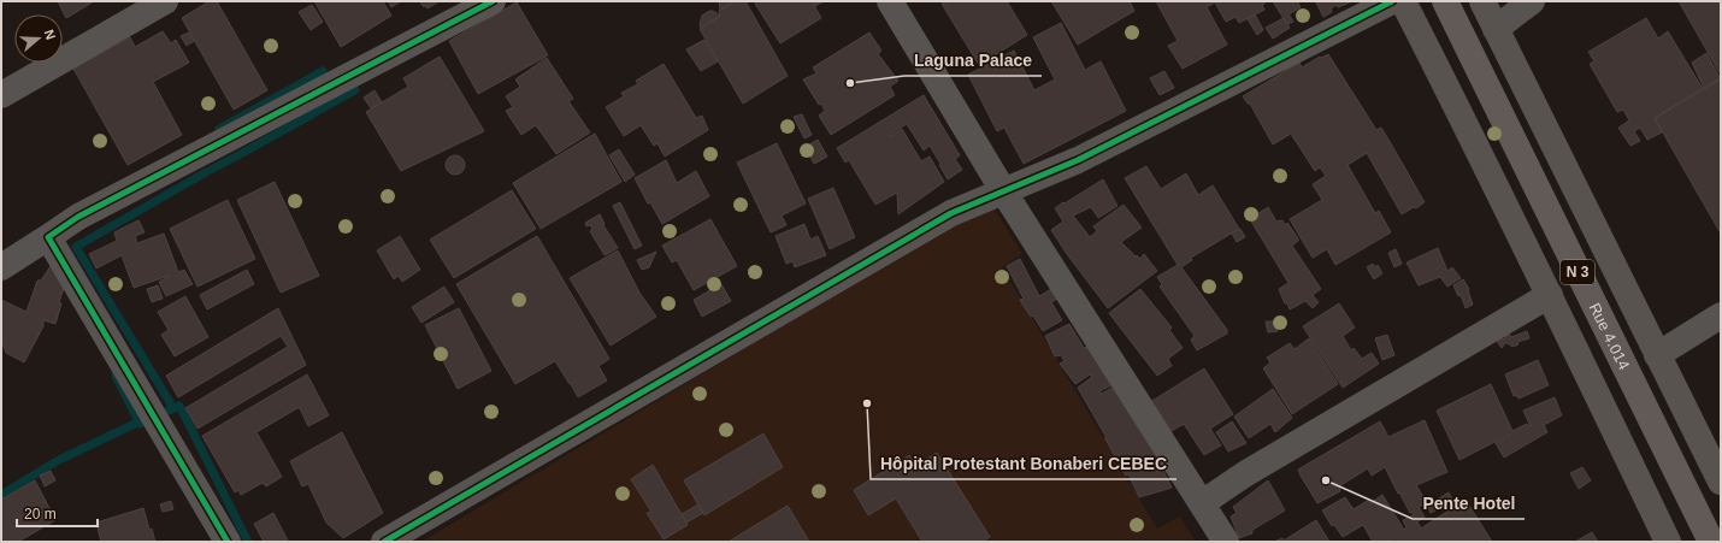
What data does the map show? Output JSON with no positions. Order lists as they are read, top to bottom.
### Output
{
  "streets": {
    "highway": ["N 3", "Rue 4.014"]
  },
  "places": ["Laguna Palace", "Hôpital Protestant Bonaberi CEBEC", "Pente Hotel"],
  "scale_bar": "20 m",
  "north": "right"
}
